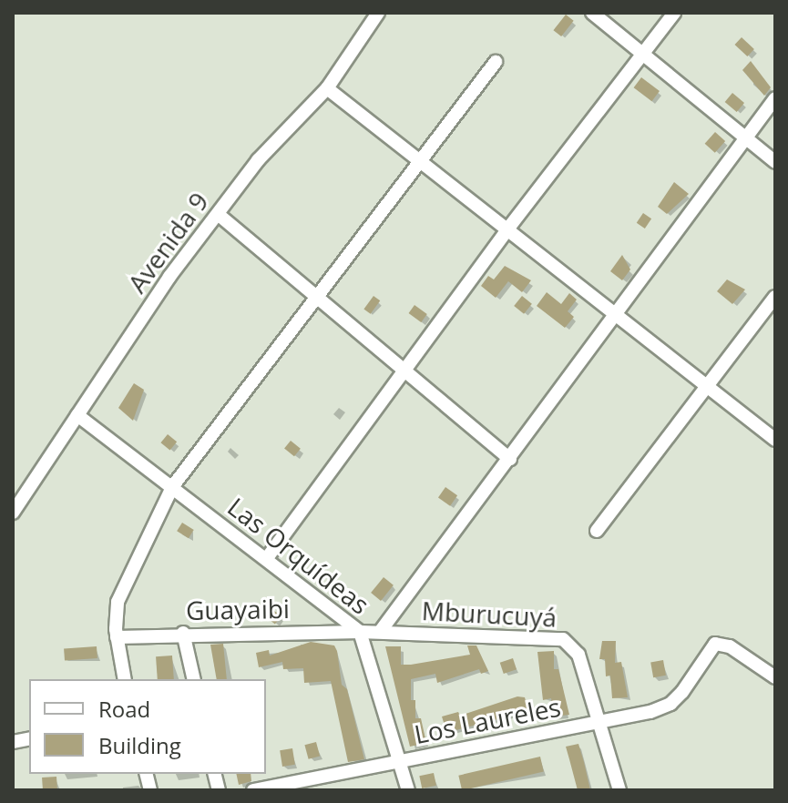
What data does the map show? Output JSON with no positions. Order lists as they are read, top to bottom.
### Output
{
  "streets": {
    "street": [
      "Avenida 9",
      "Las Orquídeas",
      "Guayaibi",
      "Mburucuyá",
      "Los Laureles"
    ]
  },
  "crossings": [
    ["Avenida 9", "Las Orquídeas"],
    ["Las Orquídeas", "Guayaibi"],
    ["Las Orquídeas", "Los Laureles"],
    ["Guayaibi", "Mburucuyá"],
    ["Mburucuyá", "Los Laureles"]
  ],
  "legend": ["Road", "Building"]
}
